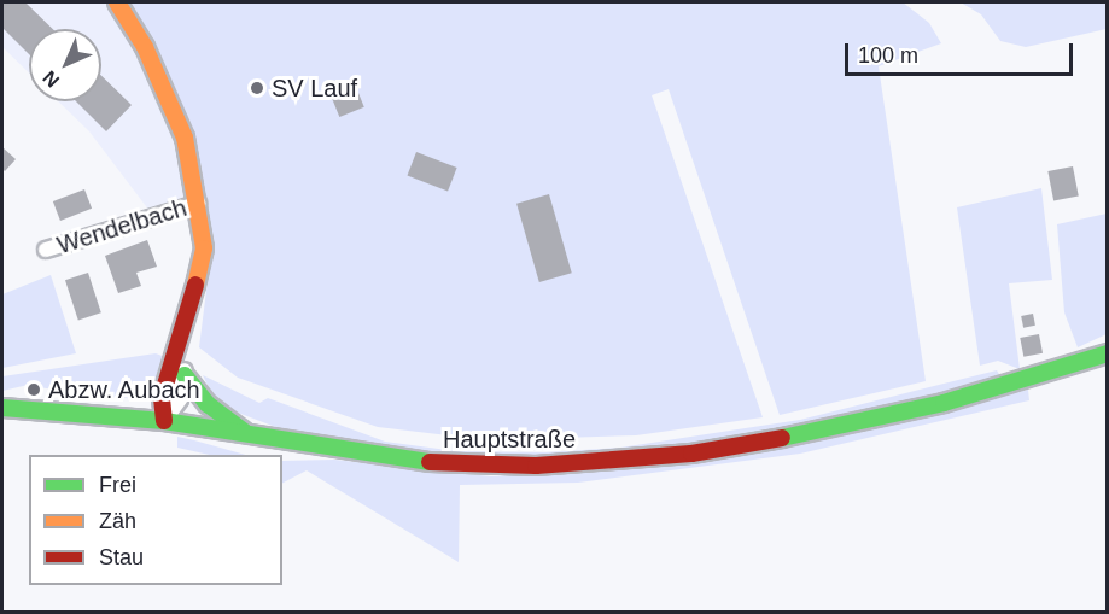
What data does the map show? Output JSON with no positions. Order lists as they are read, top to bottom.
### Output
{
  "streets": {
    "main road": ["Hauptstraße"],
    "street": ["Wendelbach"]
  },
  "places": ["SV Lauf", "Abzw. Aubach"],
  "legend": ["Frei", "Zäh", "Stau"],
  "scale_bar": "100 m",
  "north": "bottom left"
}
